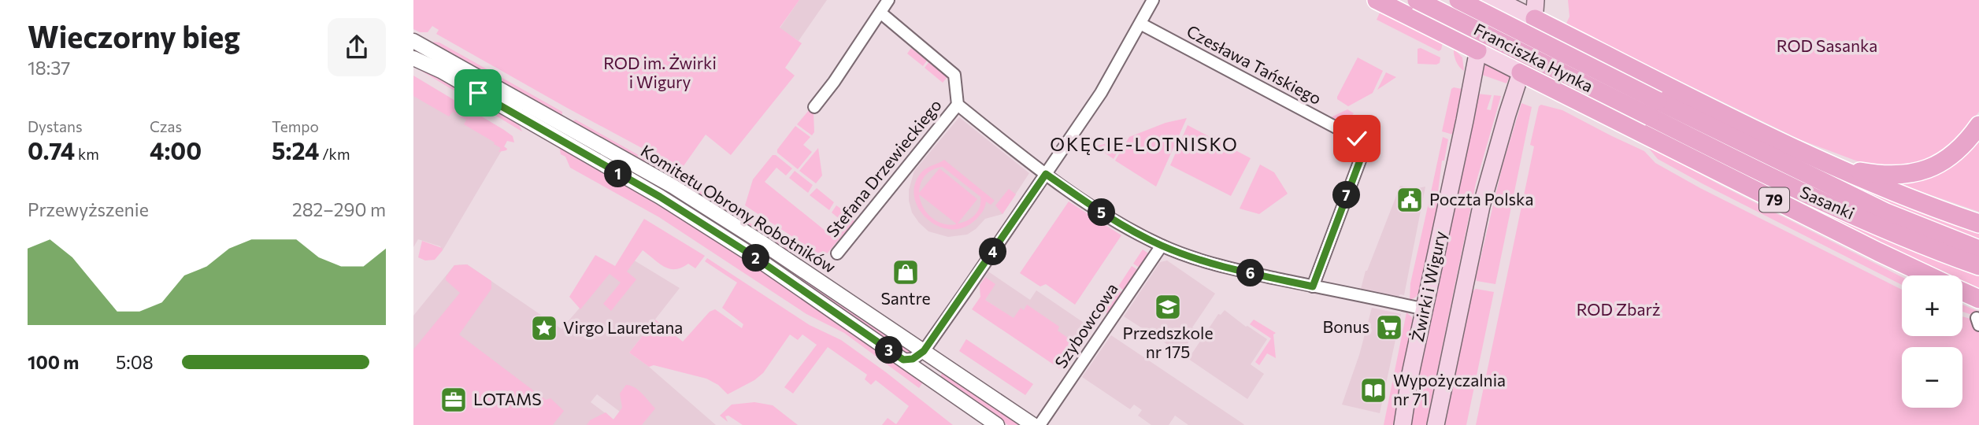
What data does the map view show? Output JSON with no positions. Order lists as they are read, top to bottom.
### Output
{
  "streets": {
    "main road": [
      "Franciszka Hynka",
      "79",
      "Sasanki",
      "Żwirki i Wigury"
    ],
    "street": [
      "Czesława Tańskiego",
      "Stefana Drzewieckiego",
      "Komitetu Obrony Robotników",
      "Szybowcowa"
    ]
  },
  "crossings": [
    ["Franciszka Hynka", "Sasanki"],
    ["79", "Żwirki i Wigury"]
  ],
  "districts": ["OKĘCIE-LOTNISKO"],
  "parks": ["ROD Sasanka", "ROD im. Żwirki i Wigury", "ROD Zbarż"],
  "places": {
    "public building": ["Poczta Polska"],
    "shop": ["Santre"],
    "school or university": ["Przedszkole nr 175"],
    "supermarket": ["Bonus"],
    "place": ["Virgo Lauretana"],
    "library": ["Wypożyczalnia nr 71"],
    "office": ["LOTAMS"]
  },
  "page": {
    "heading": ["Wieczorny bieg", "18:37"],
    "stats": [
      ["Dystans", "0.74 km"],
      ["Czas", "4:00"],
      ["Tempo", "5:24 /km"]
    ],
    "pins": [
      "1",
      "7",
      "5",
      "4",
      "2",
      "6",
      "3"
    ],
    "chart": ["Przewyższenie", "282–290 m"],
    "map_buttons": ["+", "−"],
    "list": [
      {
        "name": "100 m",
        "note": "5:08"
      }
    ]
  }
}
